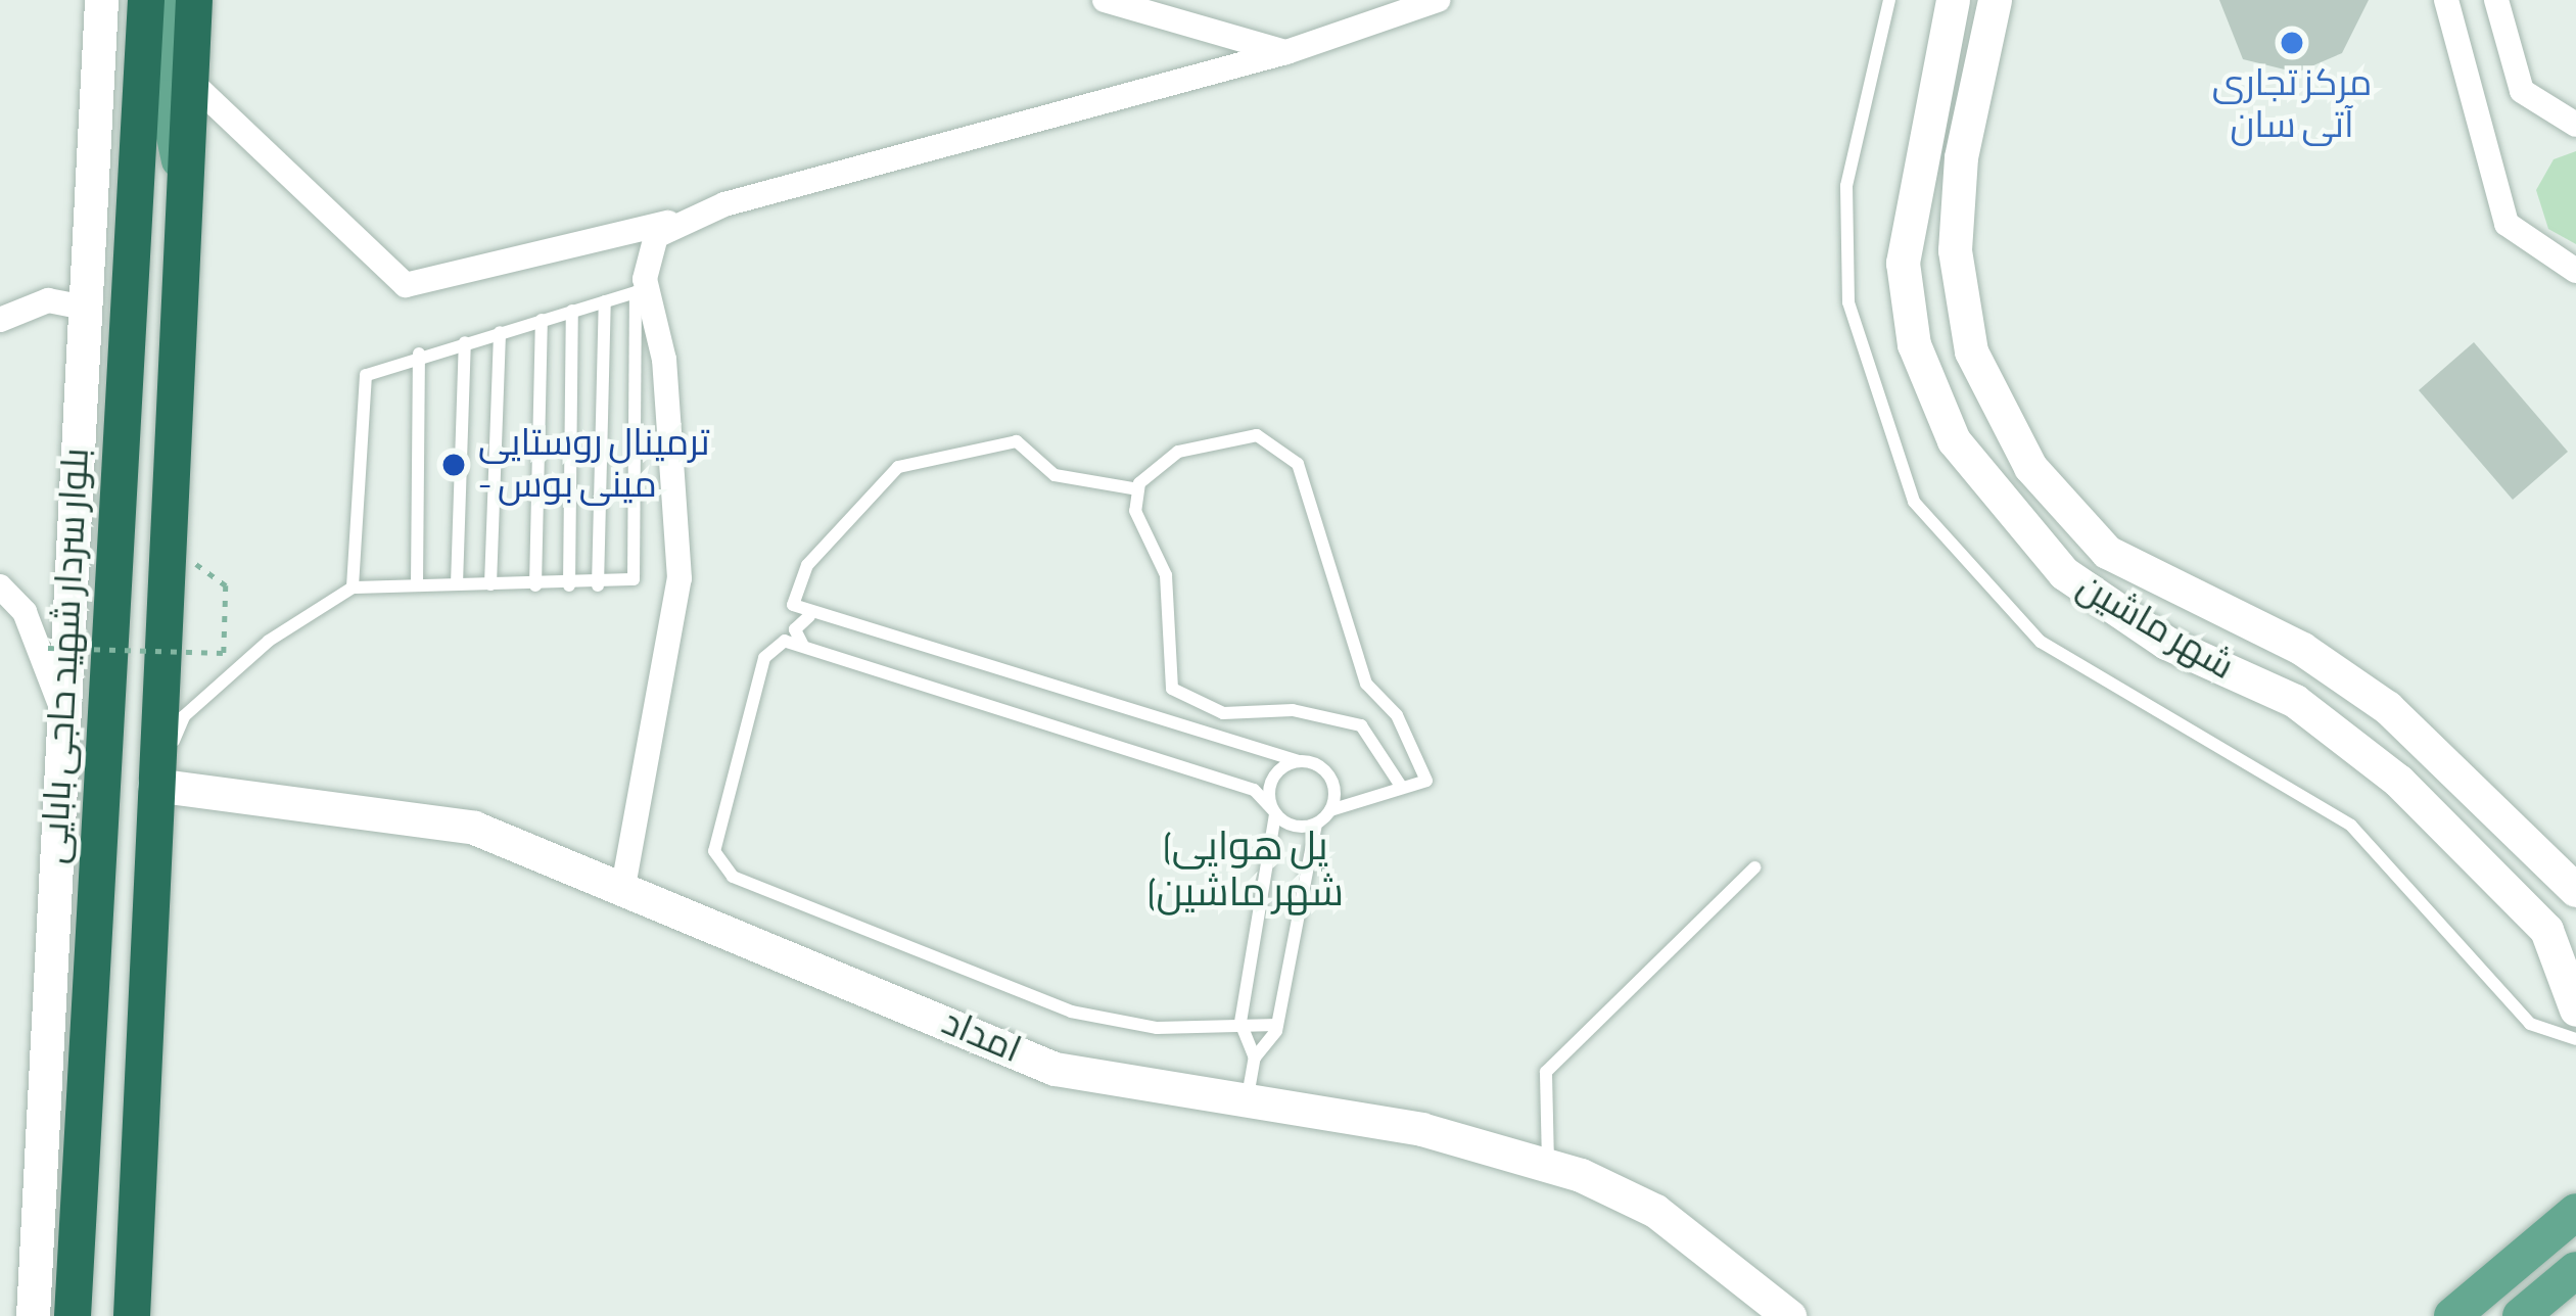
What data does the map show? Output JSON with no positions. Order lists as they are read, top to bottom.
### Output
{
  "streets": {
    "highway": ["بلوار سردار شهید حاجی بابایی"],
    "street": ["شهر ماشین", "امداد"]
  },
  "districts": ["(پل هوایی (شهر ماشین"],
  "places": ["مرکز تجاری آتی سان", "ترمینال روستایی - مینی بوس"]
}
